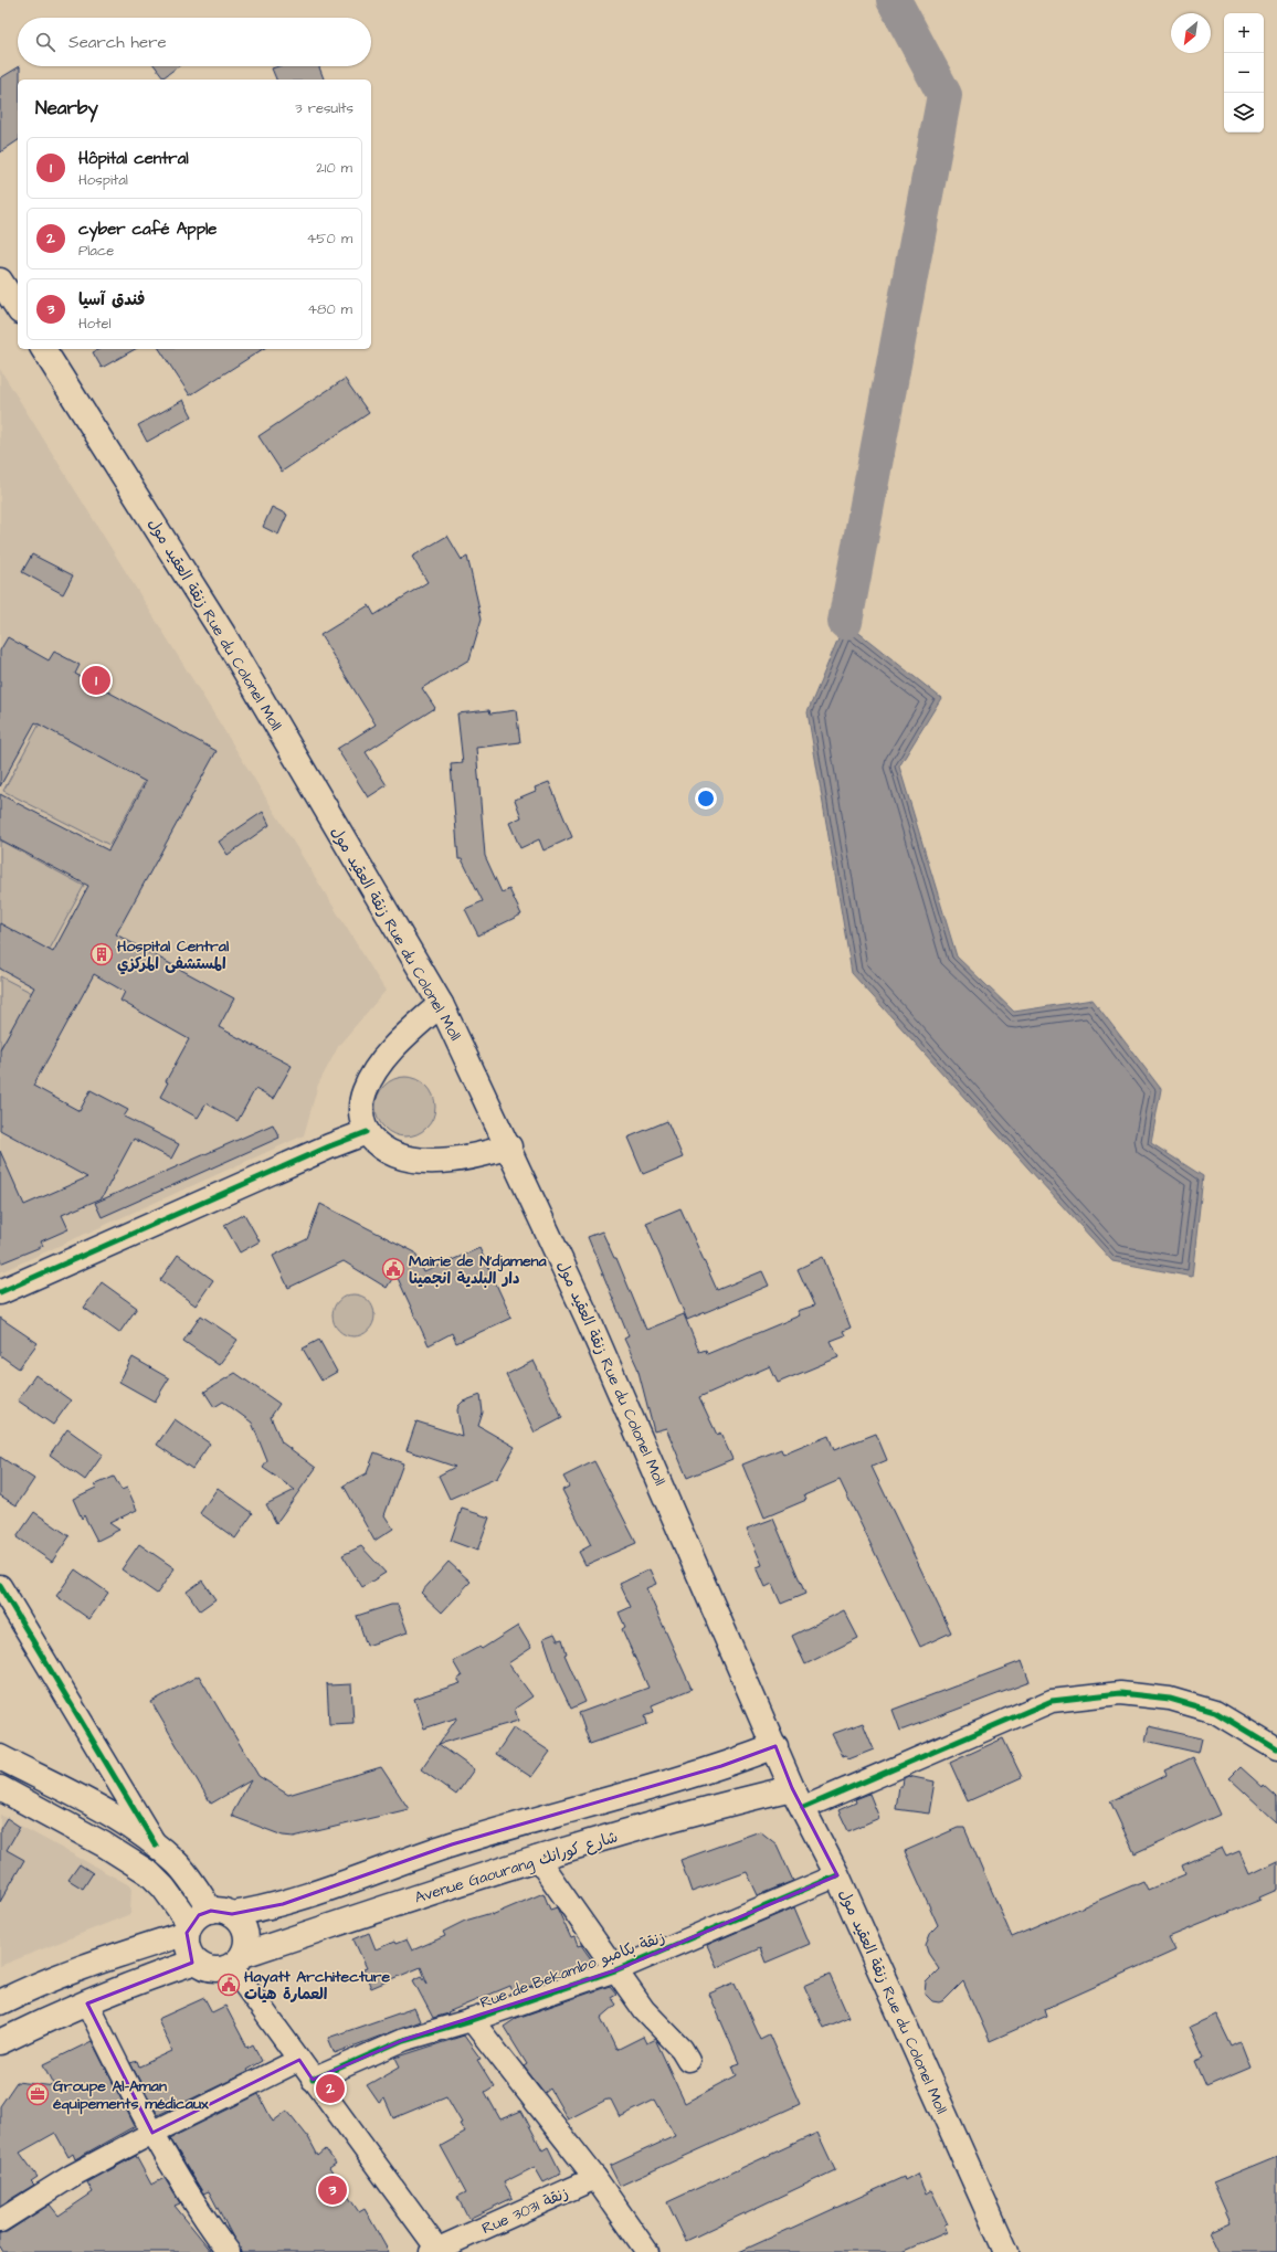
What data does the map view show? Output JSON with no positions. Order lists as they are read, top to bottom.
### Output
{
  "streets": {
    "main road": ["زنقة العقيد مول Rue du Colonel Moll", "Avenue Gaourang شارع كورانك"],
    "street": ["Rue de Bekambo زنقة بكامبو", "Rue 3031 زنقة"]
  },
  "crossings": [
    ["زنقة العقيد مول Rue du Colonel Moll", "Avenue Gaourang شارع كورانك"],
    ["زنقة العقيد مول Rue du Colonel Moll", "Rue de Bekambo زنقة بكامبو"],
    ["Avenue Gaourang شارع كورانك", "Rue de Bekambo زنقة بكامبو"]
  ],
  "places": {
    "building": ["Hospital Central المستشفى المركزي"],
    "public building": ["Mairie de N'djamena دار البلدية انجمينا", "Hayatt Architecture العمارة هيات"],
    "office": ["Groupe Al-Aman équipements médicaux"]
  },
  "north": "bottom left",
  "page": {
    "map_buttons": ["+", "−"],
    "search": "Search here",
    "heading": ["Nearby", "3 results"],
    "list": [
      {
        "mark": "1",
        "name": "Hôpital central",
        "note": "Hospital",
        "value": "210 m"
      },
      {
        "mark": "2",
        "name": "cyber café Apple",
        "note": "Place",
        "value": "450 m"
      },
      {
        "mark": "3",
        "name": "فندق آسيا",
        "note": "Hotel",
        "value": "480 m"
      }
    ],
    "pins": ["1", "2", "3"]
  }
}
